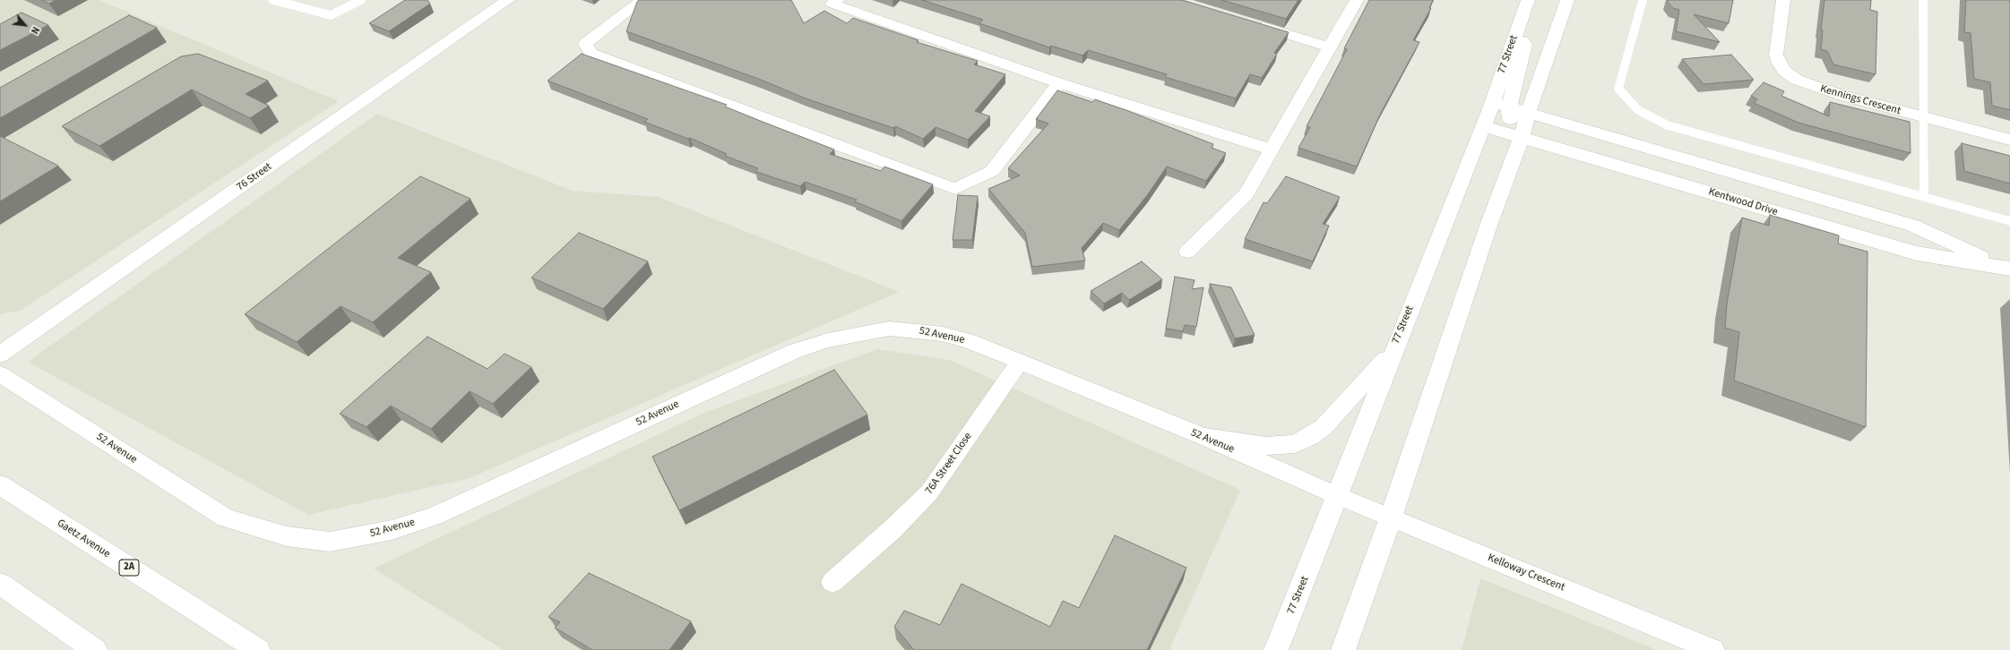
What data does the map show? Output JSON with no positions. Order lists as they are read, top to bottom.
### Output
{
  "streets": {
    "main road": [
      "77 Street",
      "76 Street",
      "Kentwood Drive",
      "Gaetz Avenue",
      "2A"
    ],
    "street": [
      "Kennings Crescent",
      "52 Avenue",
      "76A Street Close",
      "Kelloway Crescent"
    ]
  },
  "crossings": [
    ["77 Street", "Kentwood Drive"],
    ["77 Street", "52 Avenue"],
    ["77 Street", "Kelloway Crescent"],
    ["52 Avenue", "76A Street Close"],
    ["52 Avenue", "Kelloway Crescent"]
  ],
  "north": "bottom right"
}
